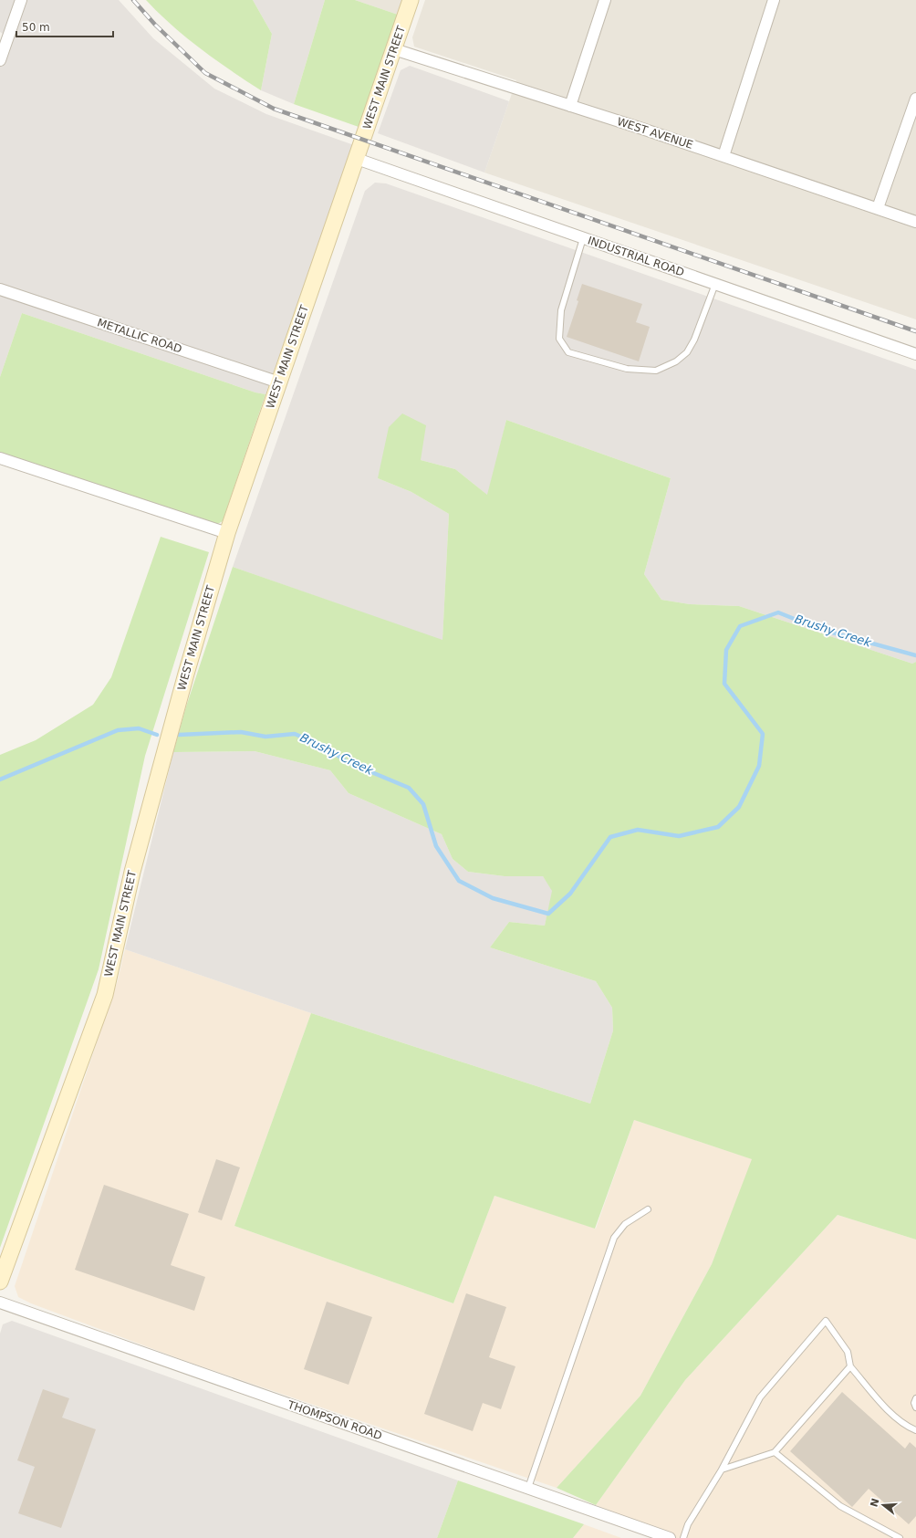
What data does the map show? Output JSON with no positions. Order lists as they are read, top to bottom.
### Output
{
  "streets": {
    "main road": ["WEST MAIN STREET"],
    "street": [
      "WEST AVENUE",
      "INDUSTRIAL ROAD",
      "METALLIC ROAD",
      "THOMPSON ROAD"
    ]
  },
  "crossings": [
    ["WEST MAIN STREET", "WEST AVENUE"],
    ["WEST MAIN STREET", "INDUSTRIAL ROAD"],
    ["WEST MAIN STREET", "METALLIC ROAD"]
  ],
  "water": ["Brushy Creek"],
  "scale_bar": "50 m",
  "north": "left"
}
